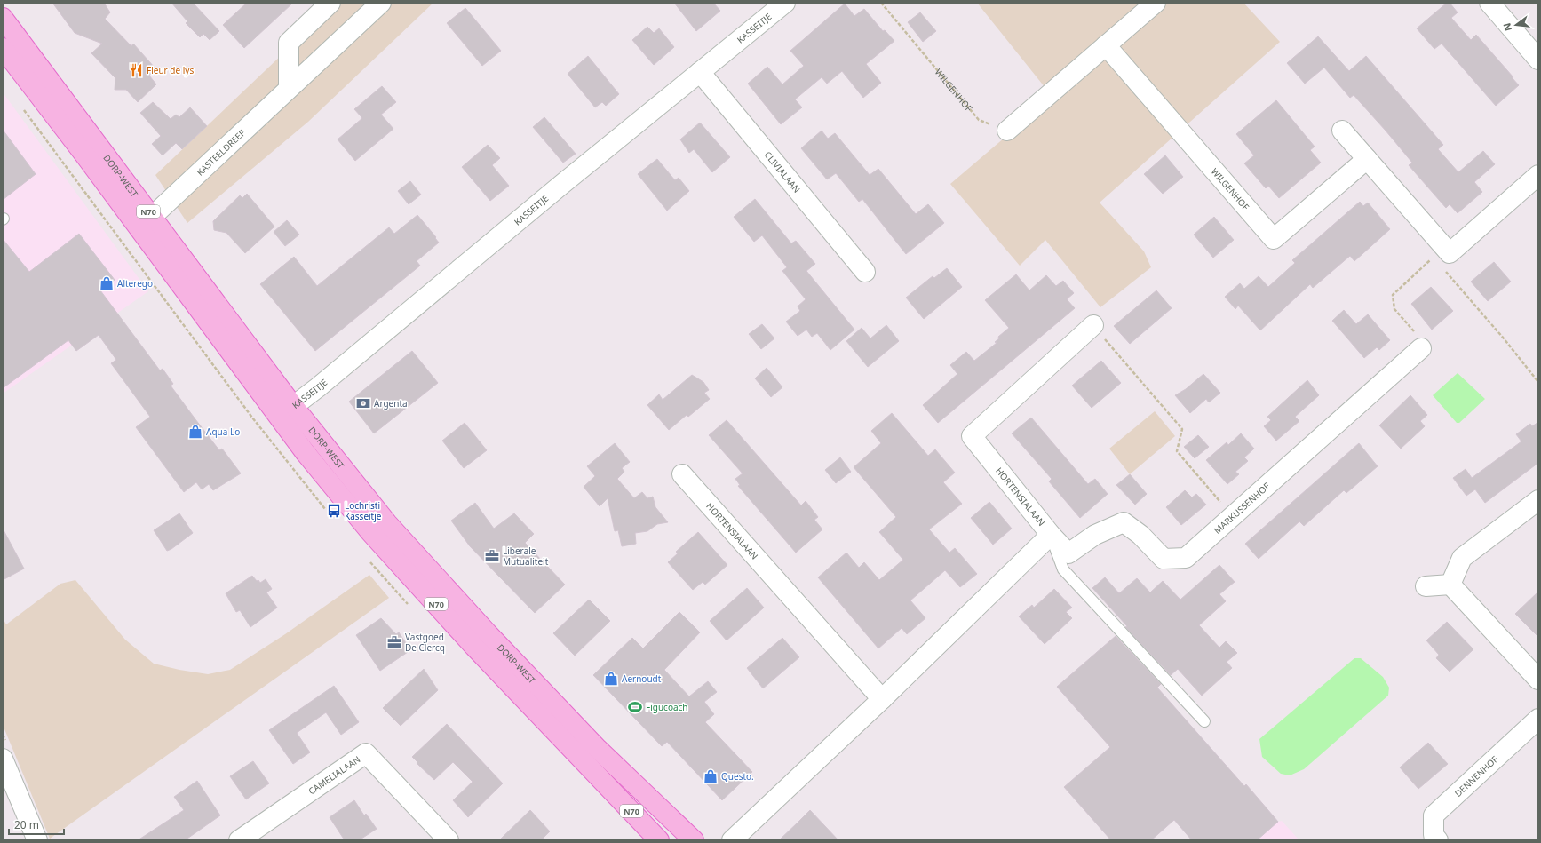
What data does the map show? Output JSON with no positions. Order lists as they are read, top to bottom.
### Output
{
  "streets": {
    "main road": ["DORP-WEST", "N70"],
    "street": [
      "KASSEITJE",
      "WILGENHOF",
      "KASTEELDREEF",
      "CLIVIALAAN",
      "HORTENSIALAAN",
      "MARKUSSENHOF",
      "CAMELIALAAN",
      "DENNENHOF"
    ]
  },
  "crossings": [
    ["KASSEITJE", "CLIVIALAAN"],
    ["KASSEITJE", "DORP-WEST"],
    ["KASTEELDREEF", "DORP-WEST"],
    ["HORTENSIALAAN", "MARKUSSENHOF"]
  ],
  "places": {
    "restaurant": ["Fleur de lys"],
    "shop": [
      "Alterego",
      "Aqua Lo",
      "Aernoudt",
      "Questo."
    ],
    "bank": ["Argenta"],
    "bus stop": ["Lochristi Kasseitje"],
    "office": ["Liberale Mutualiteit", "Vastgoed De Clercq"],
    "sports": ["Figucoach"]
  },
  "scale_bar": "20 m",
  "north": "left"
}
